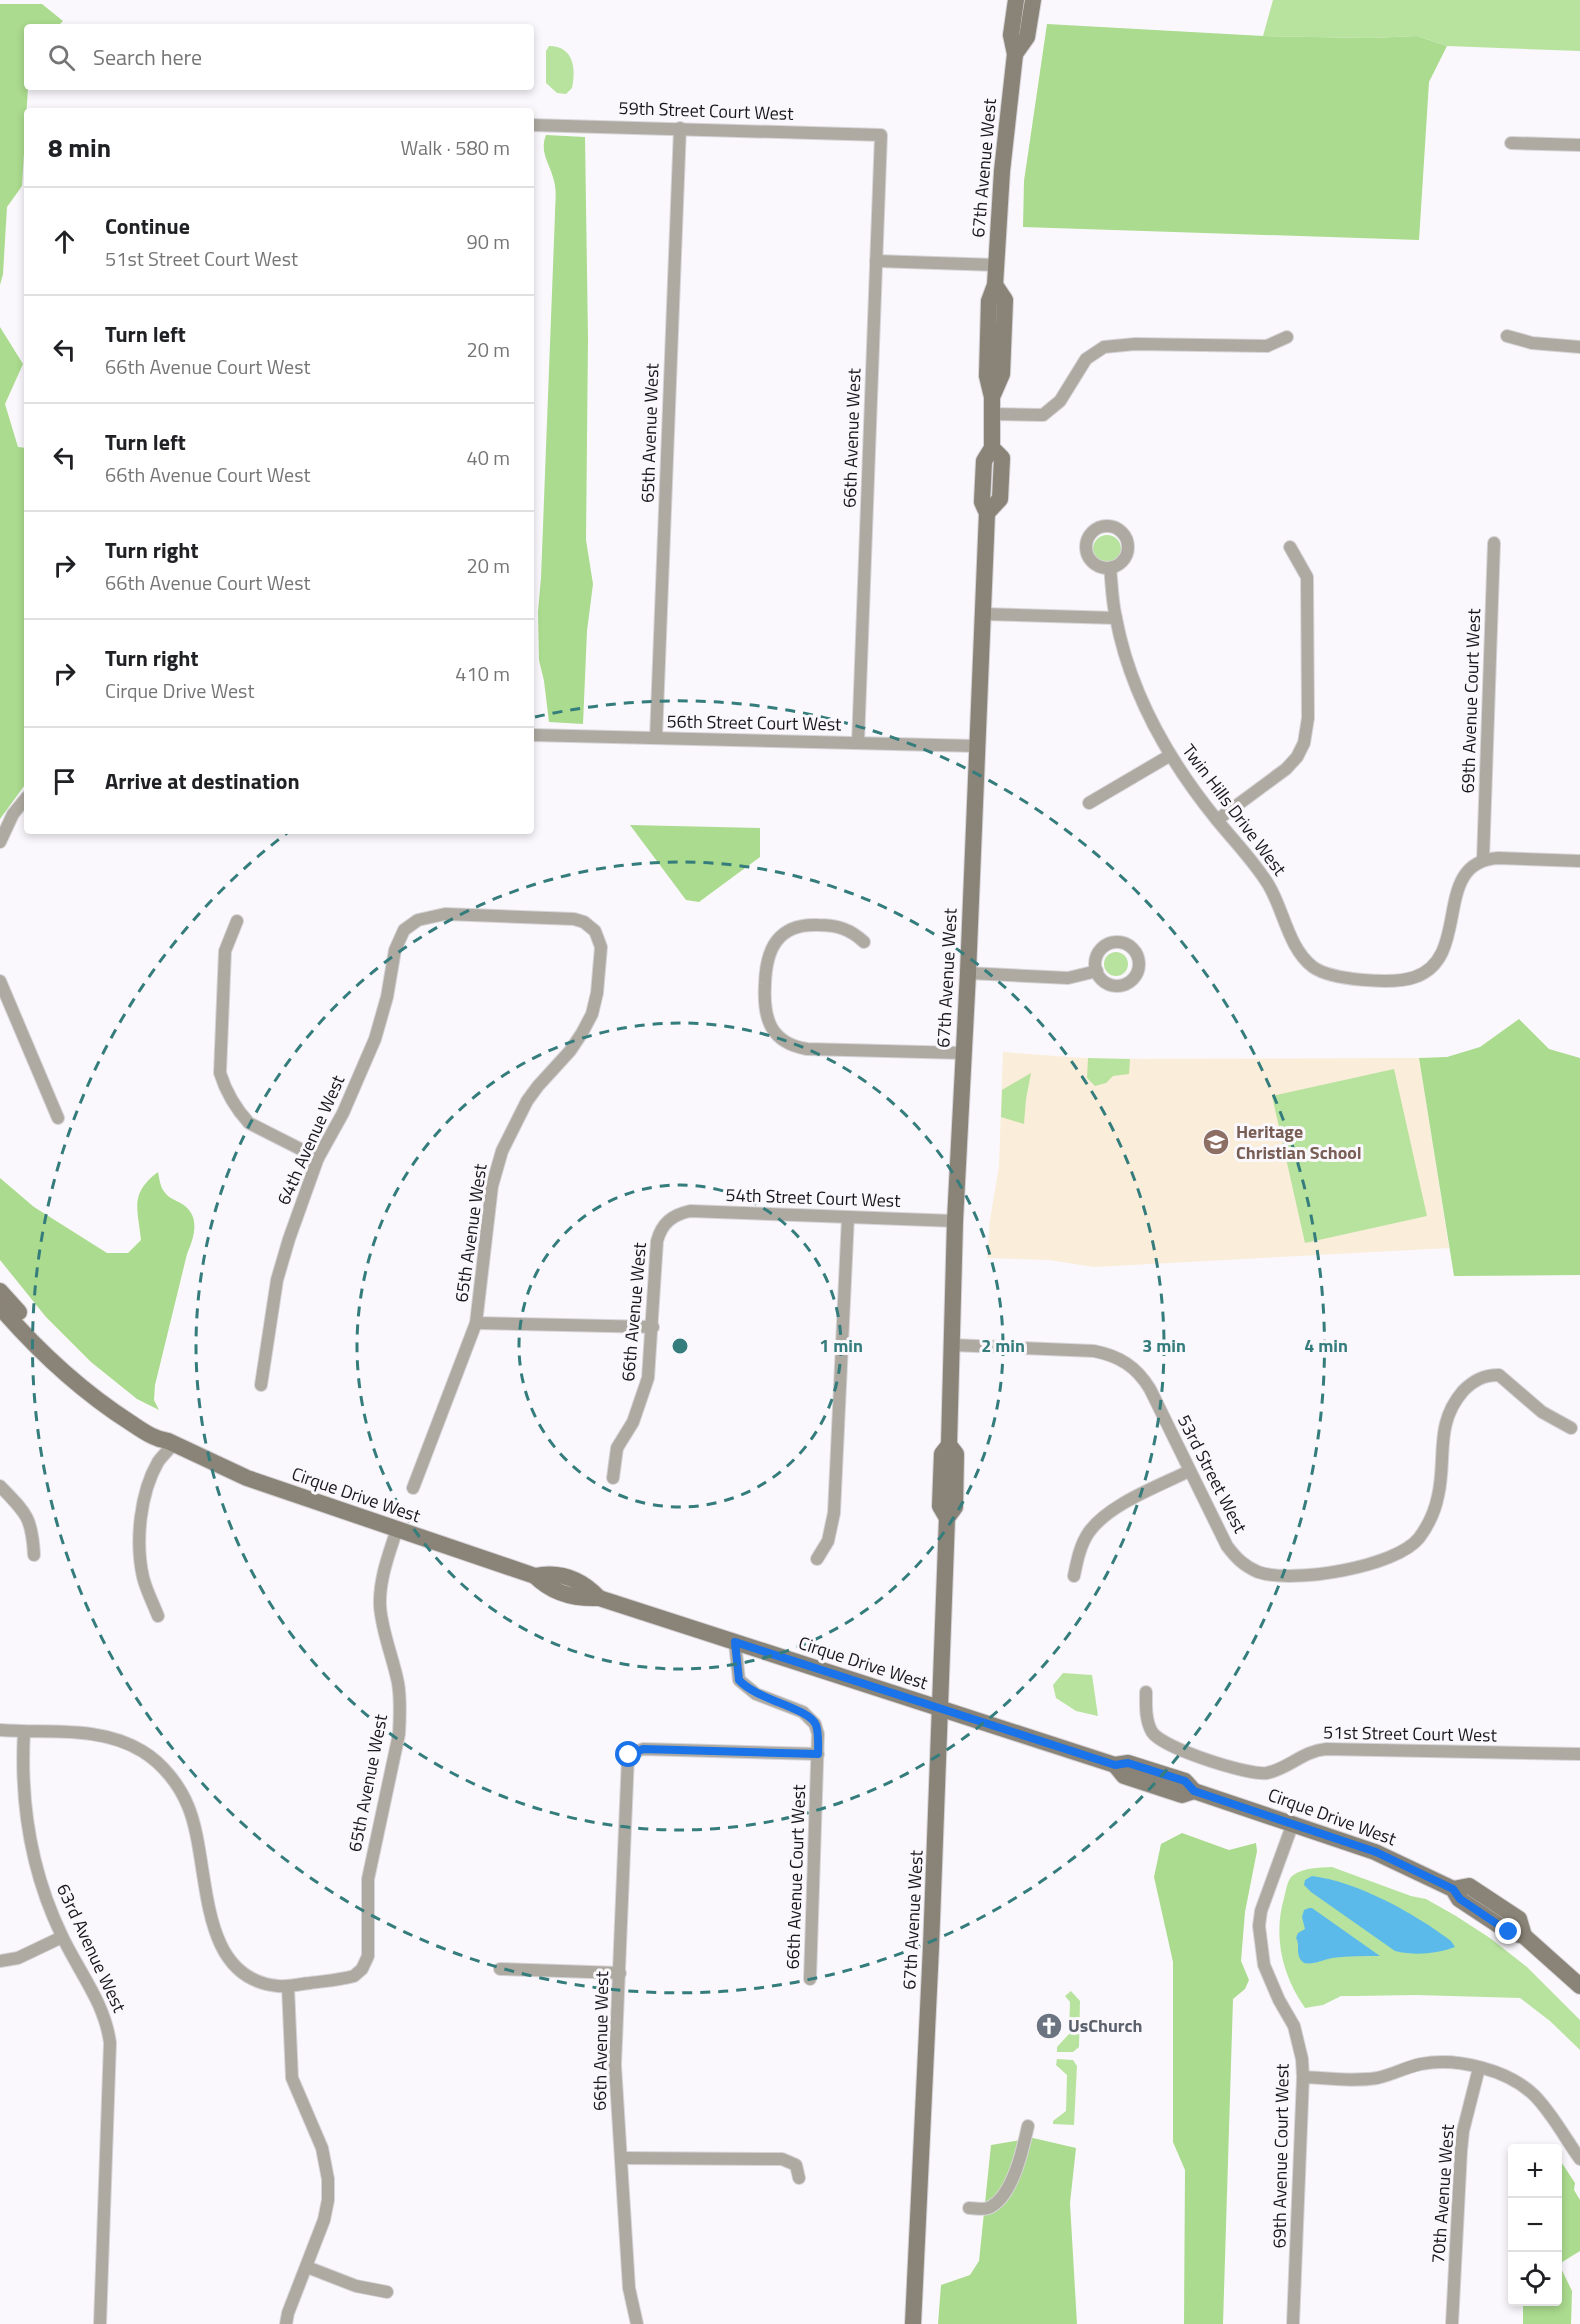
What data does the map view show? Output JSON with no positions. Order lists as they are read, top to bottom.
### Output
{
  "streets": {
    "street": [
      "59th Street Court West",
      "67th Avenue West",
      "65th Avenue West",
      "66th Avenue West",
      "69th Avenue Court West",
      "56th Street Court West",
      "Twin Hills Drive West",
      "64th Avenue West",
      "54th Street Court West",
      "53rd Street West",
      "Cirque Drive West",
      "51st Street Court West",
      "66th Avenue Court West",
      "63rd Avenue West",
      "70th Avenue West"
    ]
  },
  "crossings": [
    ["59th Street Court West", "65th Avenue West"],
    ["59th Street Court West", "66th Avenue West"],
    ["67th Avenue West", "56th Street Court West"],
    ["67th Avenue West", "54th Street Court West"],
    ["67th Avenue West", "53rd Street West"],
    ["67th Avenue West", "Cirque Drive West"],
    ["65th Avenue West", "56th Street Court West"],
    ["65th Avenue West", "64th Avenue West"],
    ["65th Avenue West", "Cirque Drive West"],
    ["66th Avenue West", "56th Street Court West"],
    ["66th Avenue West", "54th Street Court West"],
    ["66th Avenue West", "66th Avenue Court West"],
    ["69th Avenue Court West", "Twin Hills Drive West"],
    ["69th Avenue Court West", "Cirque Drive West"],
    ["Cirque Drive West", "66th Avenue Court West"]
  ],
  "places": {
    "school or university": ["Heritage Christian School"],
    "church": ["UsChurch"]
  },
  "page": {
    "search": "Search here",
    "heading": ["8 min", "Walk · 580 m"],
    "list": [
      ["Continue", "51st Street Court West", "90 m"],
      ["Turn left", "66th Avenue Court West", "20 m"],
      ["Turn left", "66th Avenue Court West", "40 m"],
      ["Turn right", "66th Avenue Court West", "20 m"],
      ["Turn right", "Cirque Drive West", "410 m"],
      "Arrive at destination"
    ],
    "map_buttons": ["+", "−"]
  },
  "rings": [
    "1 min",
    "2 min",
    "3 min",
    "4 min"
  ]
}
